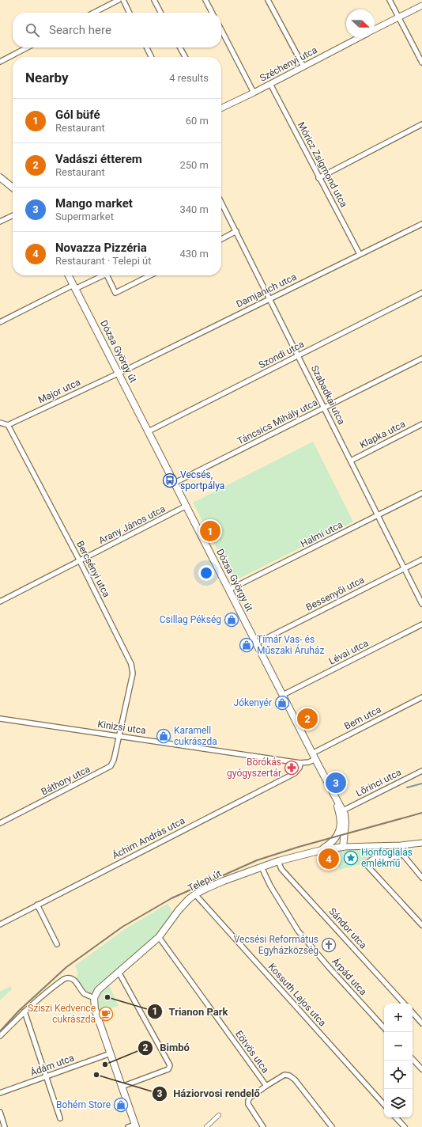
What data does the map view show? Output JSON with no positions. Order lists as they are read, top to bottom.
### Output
{
  "streets": {
    "main road": ["Dózsa György út", "Telepi út"],
    "street": [
      "Széchenyi utca",
      "Móricz Zsigmond utca",
      "Damjanich utca",
      "Szondi utca",
      "Major utca",
      "Szabadkai utca",
      "Táncsics Mihály utca",
      "Klapka utca",
      "Arany János utca",
      "Halmi utca",
      "Bercsényi utca",
      "Bessenyői utca",
      "Lévai utca",
      "Bem utca",
      "Kinizsi utca",
      "Báthory utca",
      "Lőrinci utca",
      "Áchim András utca",
      "Sándor utca",
      "Árpád utca",
      "Kossuth Lajos utca",
      "Eötvös utca",
      "Ádám utca"
    ]
  },
  "crossings": [
    ["Széchenyi utca", "Móricz Zsigmond utca"],
    ["Móricz Zsigmond utca", "Damjanich utca"],
    ["Damjanich utca", "Dózsa György út"],
    ["Damjanich utca", "Major utca"],
    ["Damjanich utca", "Szabadkai utca"],
    ["Dózsa György út", "Szondi utca"],
    ["Dózsa György út", "Major utca"],
    ["Dózsa György út", "Táncsics Mihály utca"],
    ["Dózsa György út", "Arany János utca"],
    ["Dózsa György út", "Halmi utca"],
    ["Dózsa György út", "Bessenyői utca"],
    ["Dózsa György út", "Lévai utca"],
    ["Dózsa György út", "Bem utca"],
    ["Dózsa György út", "Kinizsi utca"],
    ["Dózsa György út", "Lőrinci utca"],
    ["Dózsa György út", "Telepi út"],
    ["Szondi utca", "Szabadkai utca"],
    ["Major utca", "Bercsényi utca"],
    ["Szabadkai utca", "Táncsics Mihály utca"],
    ["Szabadkai utca", "Klapka utca"],
    ["Szabadkai utca", "Halmi utca"],
    ["Szabadkai utca", "Bessenyői utca"],
    ["Arany János utca", "Bercsényi utca"],
    ["Bercsényi utca", "Kinizsi utca"],
    ["Bercsényi utca", "Báthory utca"],
    ["Bem utca", "Kinizsi utca"],
    ["Kinizsi utca", "Báthory utca"],
    ["Kinizsi utca", "Áchim András utca"],
    ["Telepi út", "Sándor utca"],
    ["Telepi út", "Árpád utca"],
    ["Telepi út", "Kossuth Lajos utca"],
    ["Telepi út", "Eötvös utca"]
  ],
  "places": {
    "bus stop": ["Vecsés, sportpálya"],
    "shop": [
      "Csillag Pékség",
      "Tímár Vas- és Műszaki Áruház",
      "Jókenyér",
      "Karamell cukrászda",
      "Bohém Store"
    ],
    "pharmacy": ["Borókás gyógyszertár"],
    "place": ["Honfoglalás emlékmű"],
    "church": ["Vecsési Református Egyházközség"],
    "other": ["Trianon Park", "Bimbó", "Háziorvosi rendelő"],
    "cafe": ["Sziszi Kedvence cukrászda"]
  },
  "north": "right",
  "page": {
    "search": "Search here",
    "heading": ["Nearby", "4 results"],
    "list": [
      {
        "mark": "1",
        "name": "Gól büfé",
        "note": "Restaurant",
        "value": "60 m"
      },
      {
        "mark": "2",
        "name": "Vadászi étterem",
        "note": "Restaurant",
        "value": "250 m"
      },
      {
        "mark": "3",
        "name": "Mango market",
        "note": "Supermarket",
        "value": "340 m"
      },
      {
        "mark": "4",
        "name": "Novazza Pizzéria",
        "note": "Restaurant · Telepi út",
        "value": "430 m"
      }
    ],
    "pins": [
      "1",
      "2",
      "3",
      "4"
    ],
    "map_buttons": ["+", "−"]
  }
}
